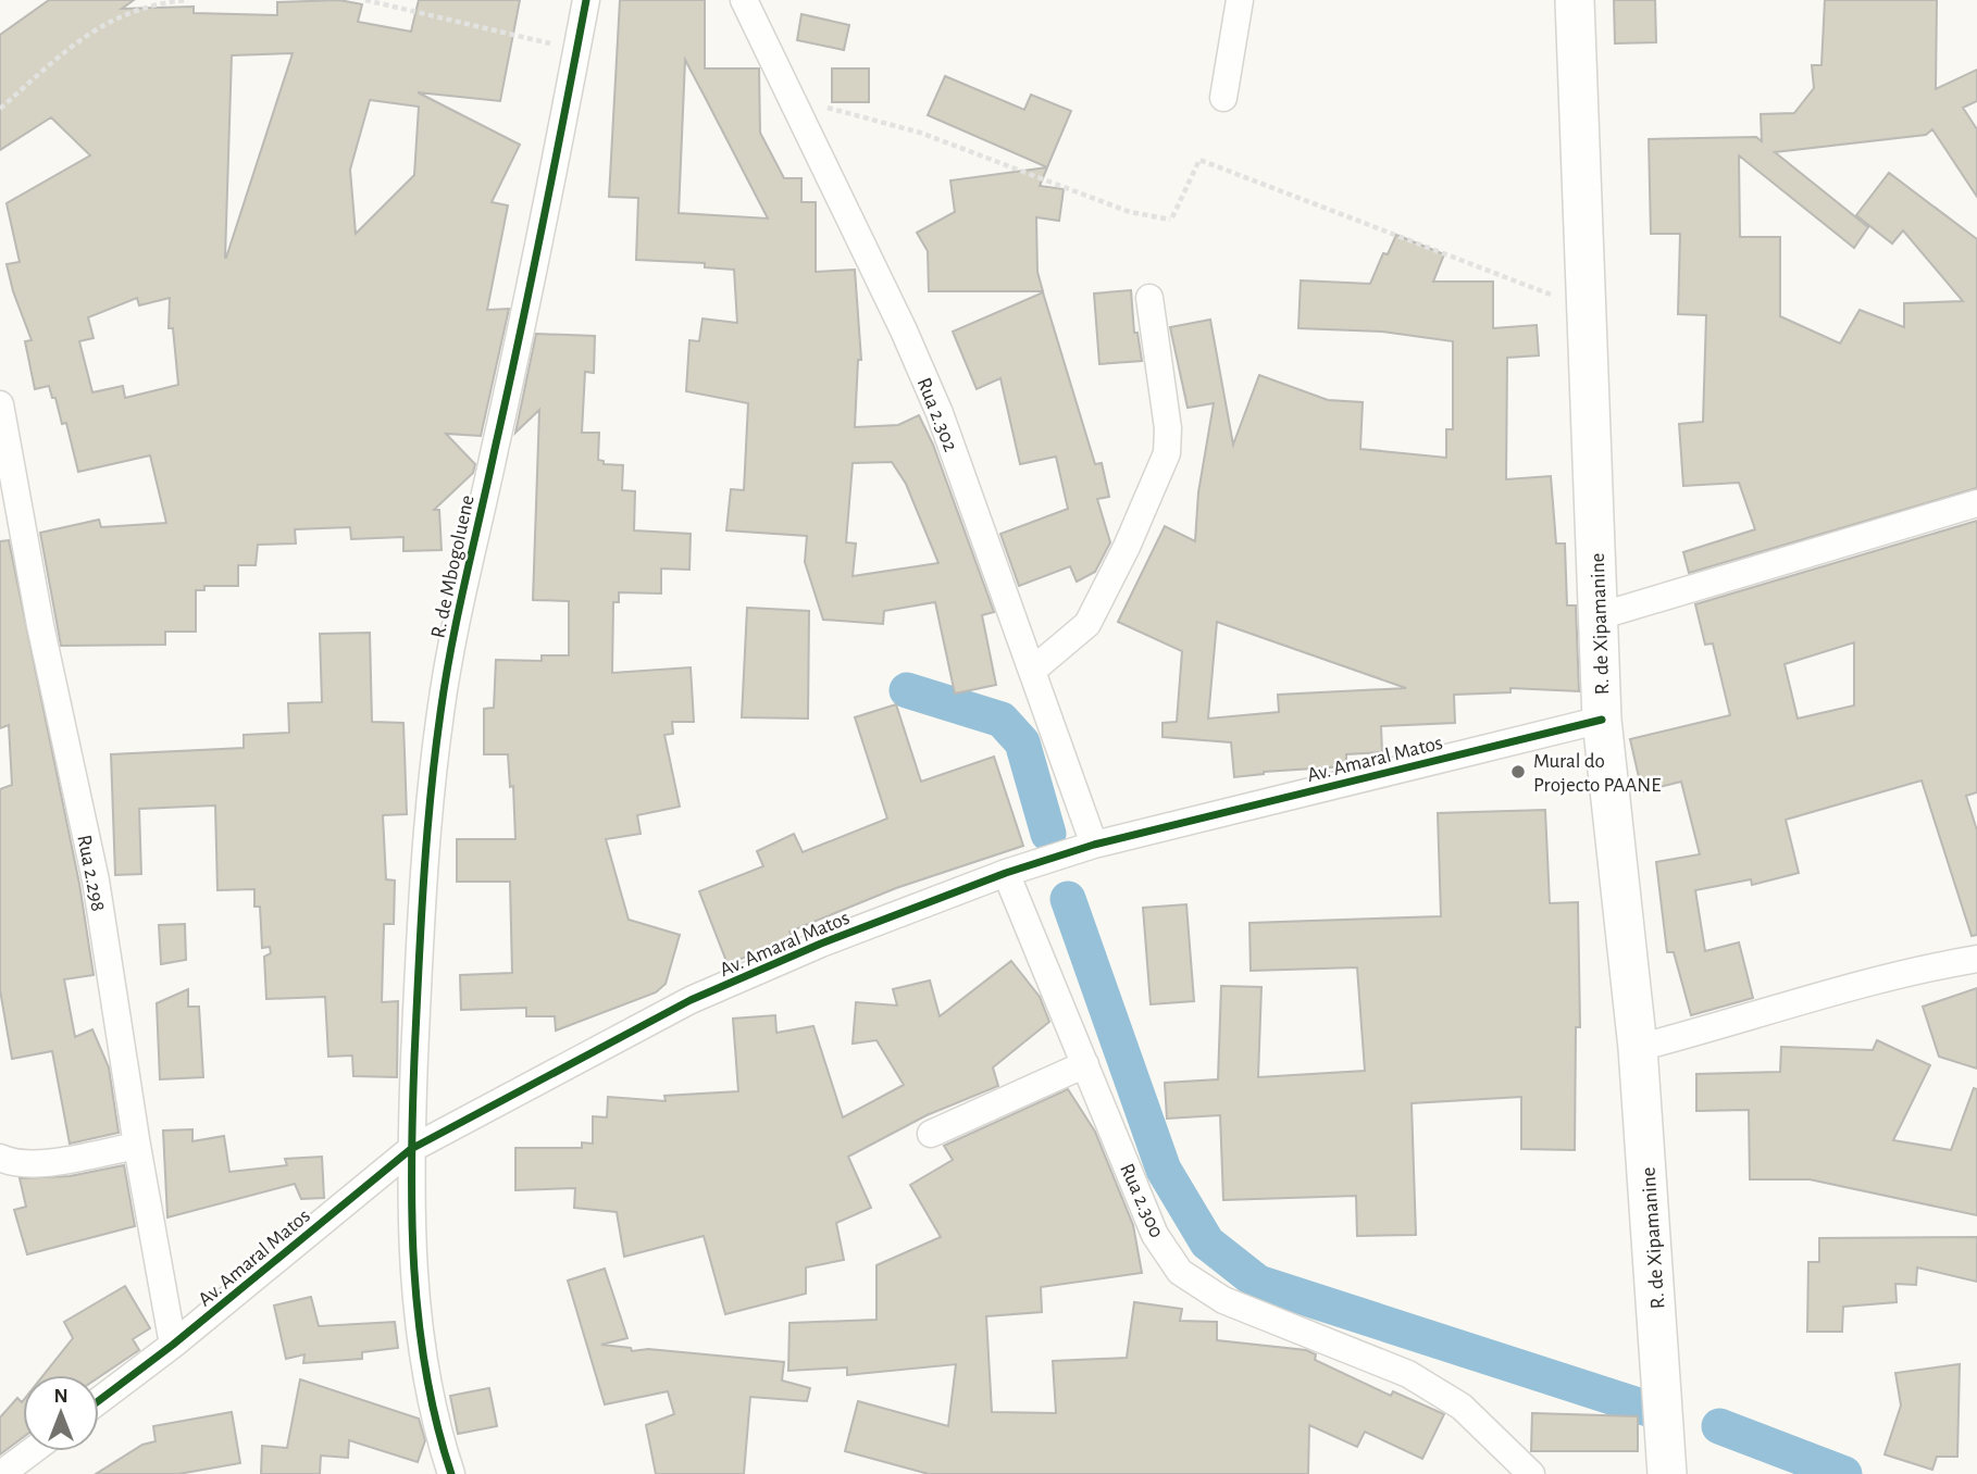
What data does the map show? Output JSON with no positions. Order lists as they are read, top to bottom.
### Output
{
  "streets": {
    "street": [
      "Rua 2.302",
      "R. de Mbogoluene",
      "R. de Xipamanine",
      "Av. Amaral Matos",
      "Rua 2.298",
      "Rua 2.300"
    ]
  },
  "crossings": [
    ["Rua 2.302", "Av. Amaral Matos"],
    ["R. de Mbogoluene", "Av. Amaral Matos"],
    ["R. de Xipamanine", "Av. Amaral Matos"],
    ["Av. Amaral Matos", "Rua 2.298"],
    ["Av. Amaral Matos", "Rua 2.300"]
  ],
  "places": ["Mural do Projecto PAANE"],
  "north": "top"
}
